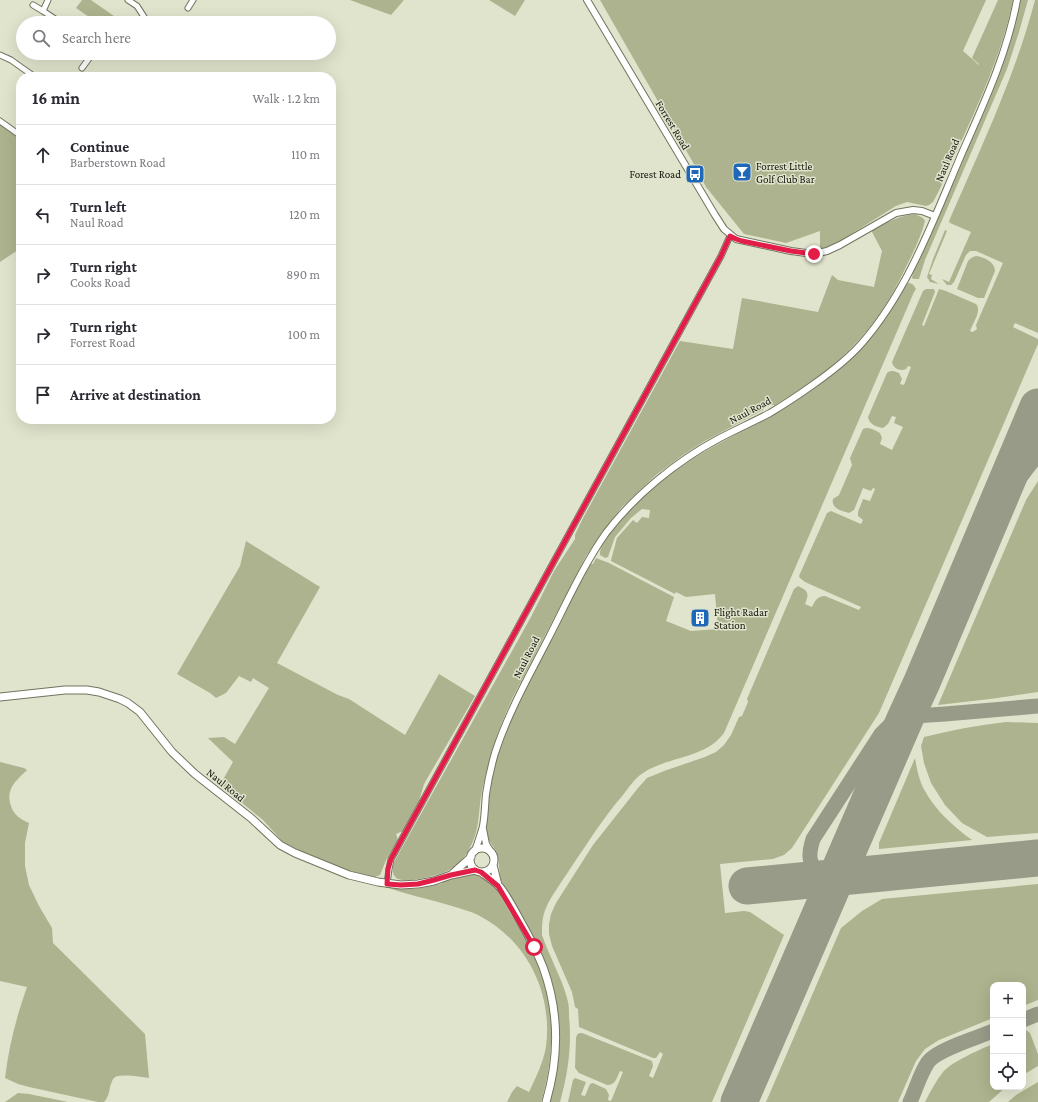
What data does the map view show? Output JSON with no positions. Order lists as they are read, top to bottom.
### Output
{
  "streets": {
    "main road": ["Naul Road"],
    "street": ["Forrest Road"]
  },
  "places": {
    "bar": ["Forrest Little Golf Club Bar"],
    "bus stop": ["Forest Road"],
    "building": ["Flight Radar Station"]
  },
  "page": {
    "search": "Search here",
    "heading": ["16 min", "Walk · 1.2 km"],
    "list": [
      ["Continue", "Barberstown Road", "110 m"],
      ["Turn left", "Naul Road", "120 m"],
      ["Turn right", "Cooks Road", "890 m"],
      ["Turn right", "Forrest Road", "100 m"],
      "Arrive at destination"
    ],
    "map_buttons": ["+", "−"]
  }
}
